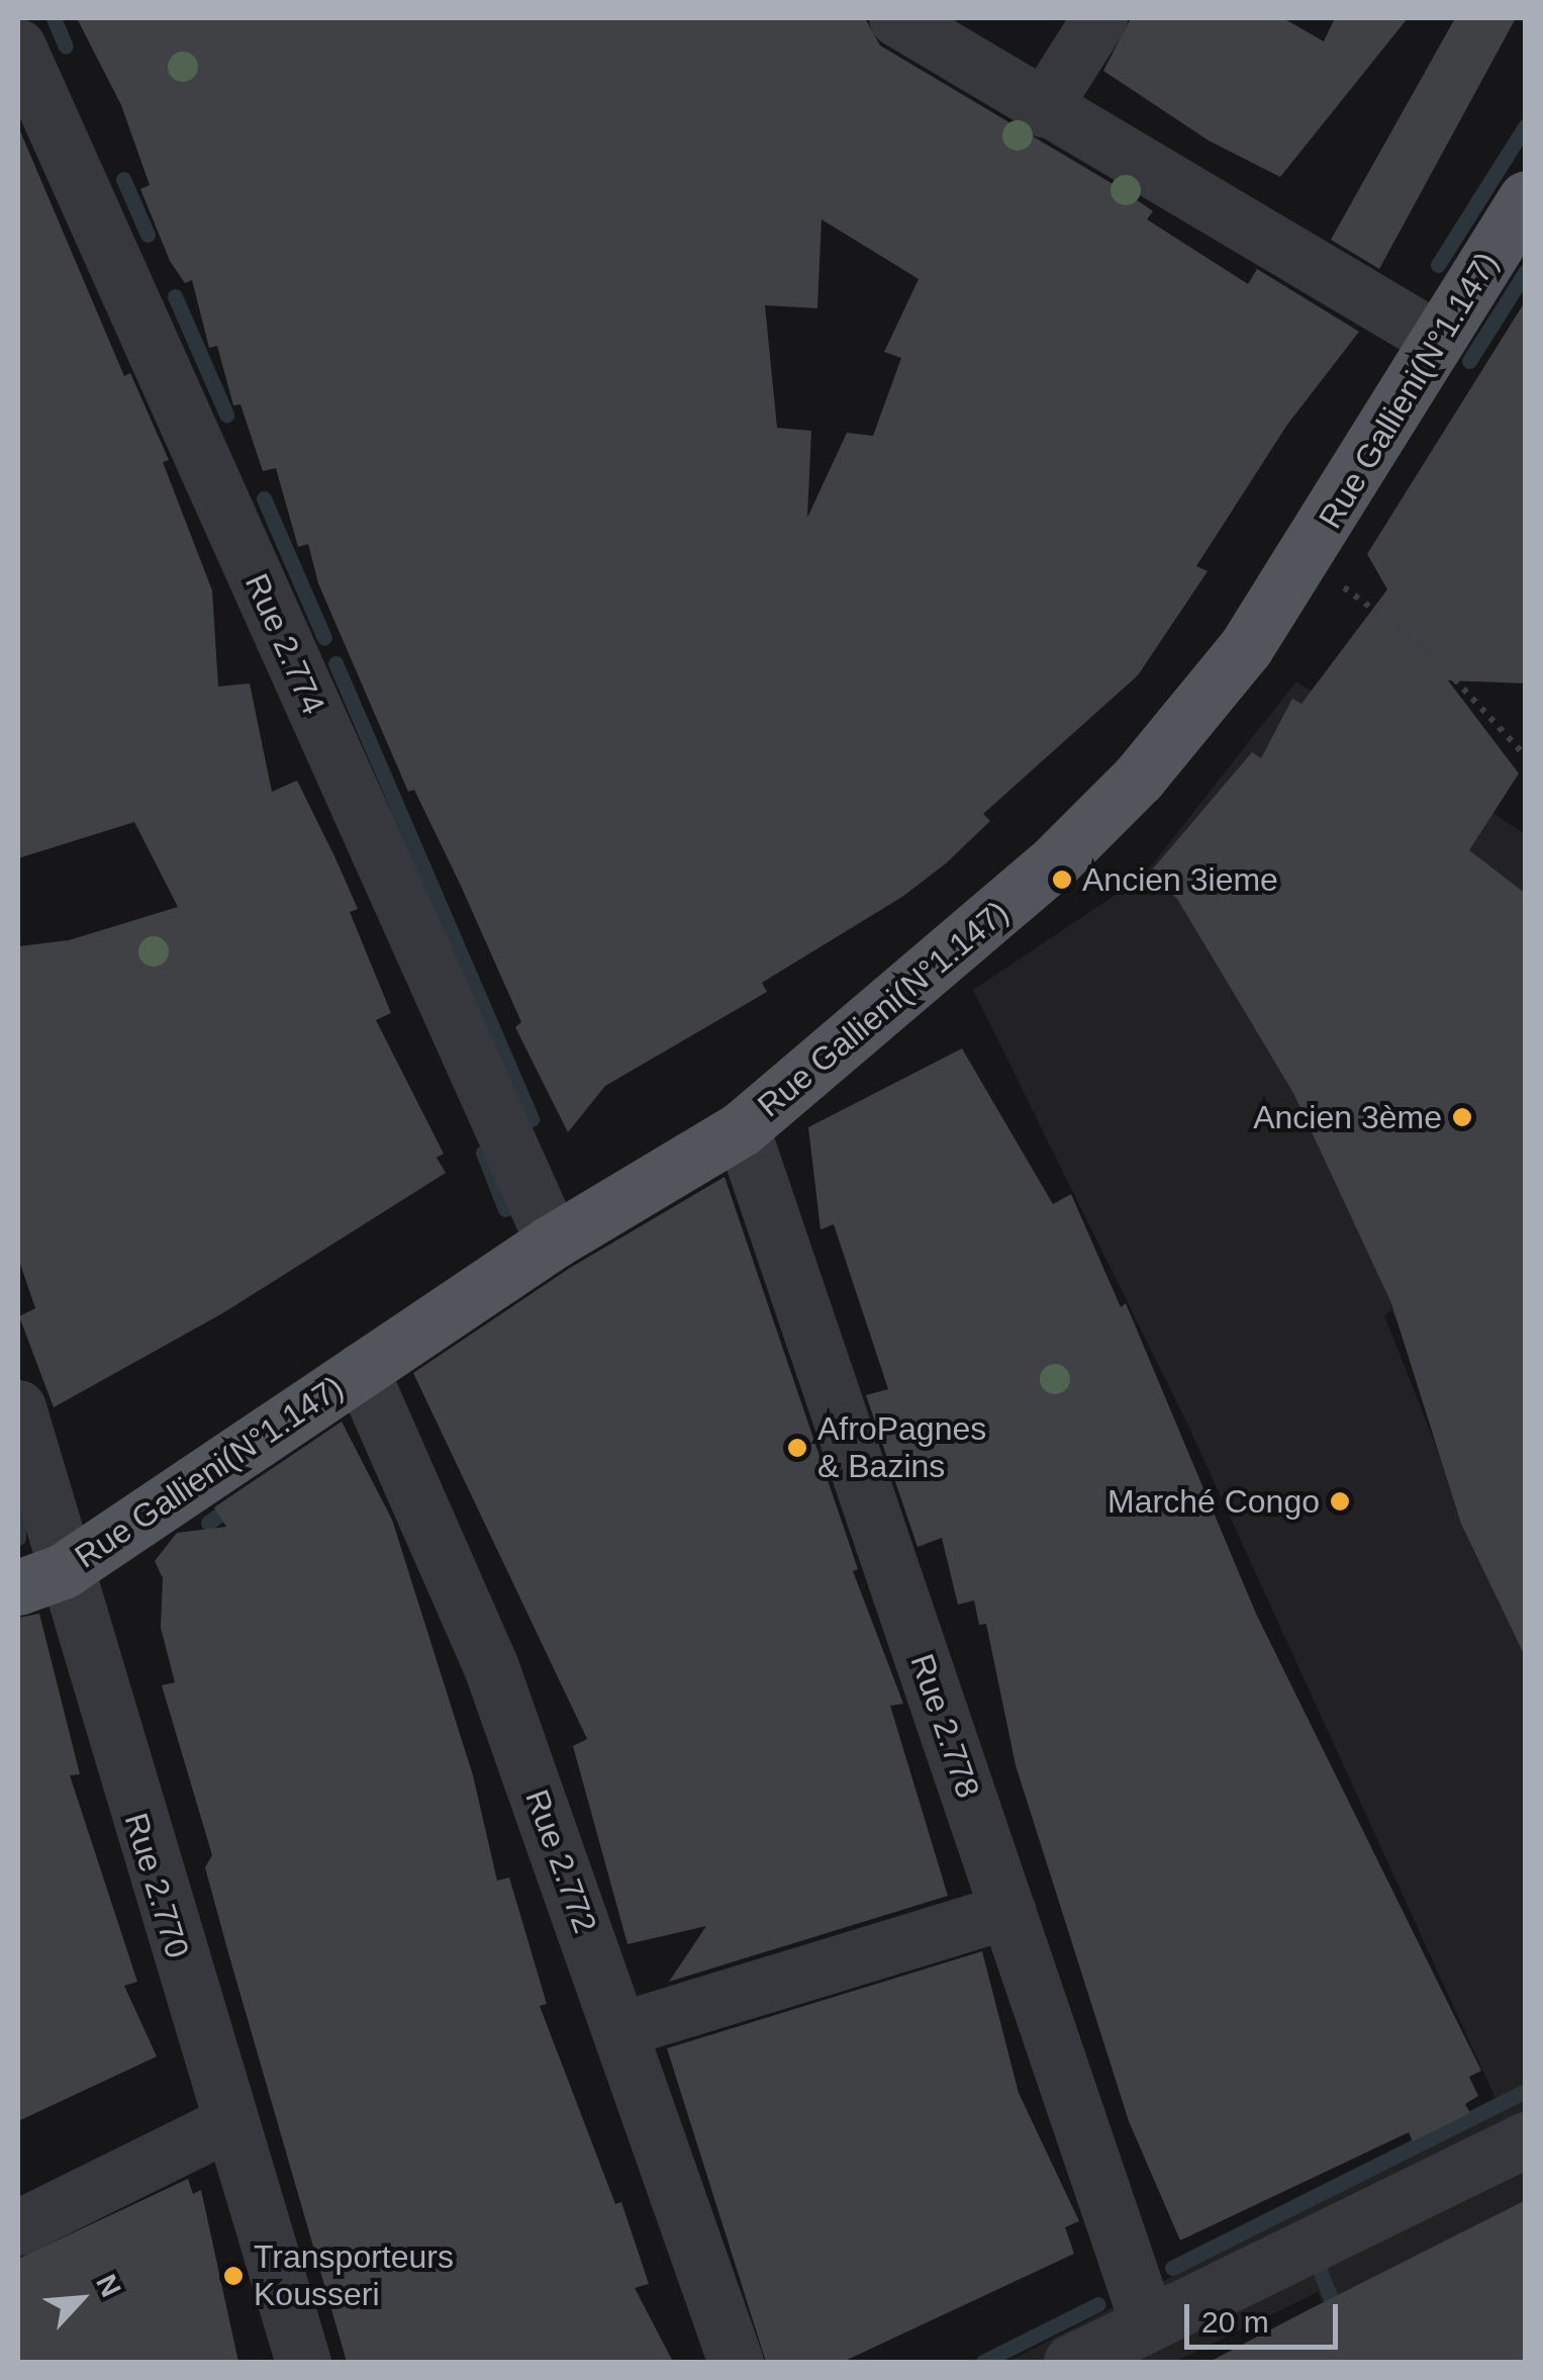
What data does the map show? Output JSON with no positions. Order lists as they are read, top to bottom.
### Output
{
  "streets": {
    "main road": ["Rue Gallieni(N°1.147)"],
    "street": [
      "Rue 2.774",
      "Rue 2.778",
      "Rue 2.772",
      "Rue 2.770"
    ]
  },
  "crossings": [
    ["Rue Gallieni(N°1.147)", "Rue 2.774"],
    ["Rue Gallieni(N°1.147)", "Rue 2.778"],
    ["Rue Gallieni(N°1.147)", "Rue 2.772"],
    ["Rue Gallieni(N°1.147)", "Rue 2.770"]
  ],
  "places": [
    "Ancien 3ieme",
    "Ancien 3ème",
    "AfroPagnes & Bazins",
    "Marché Congo",
    "Transporteurs Kousseri"
  ],
  "scale_bar": "20 m",
  "north": "top right"
}
